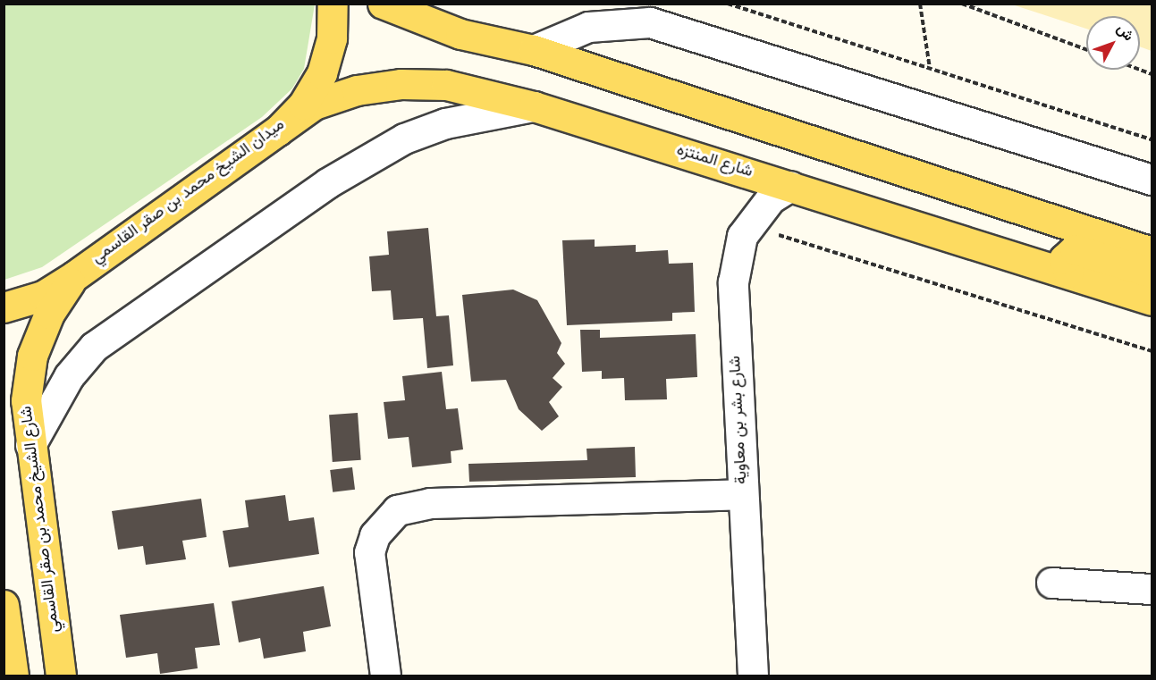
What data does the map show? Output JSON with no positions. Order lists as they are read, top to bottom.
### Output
{
  "streets": {
    "main road": ["شارع المنتزه", "ميدان الشيخ محمد بن صقر القاسمي", "شارع الشيخ محمد بن صقر القاسمي"],
    "street": ["شارع بشر بن معاوية"]
  },
  "crossings": [
    ["شارع المنتزه", "ميدان الشيخ محمد بن صقر القاسمي"],
    ["شارع المنتزه", "شارع بشر بن معاوية"],
    ["ميدان الشيخ محمد بن صقر القاسمي", "شارع الشيخ محمد بن صقر القاسمي"]
  ],
  "north": "top right"
}
